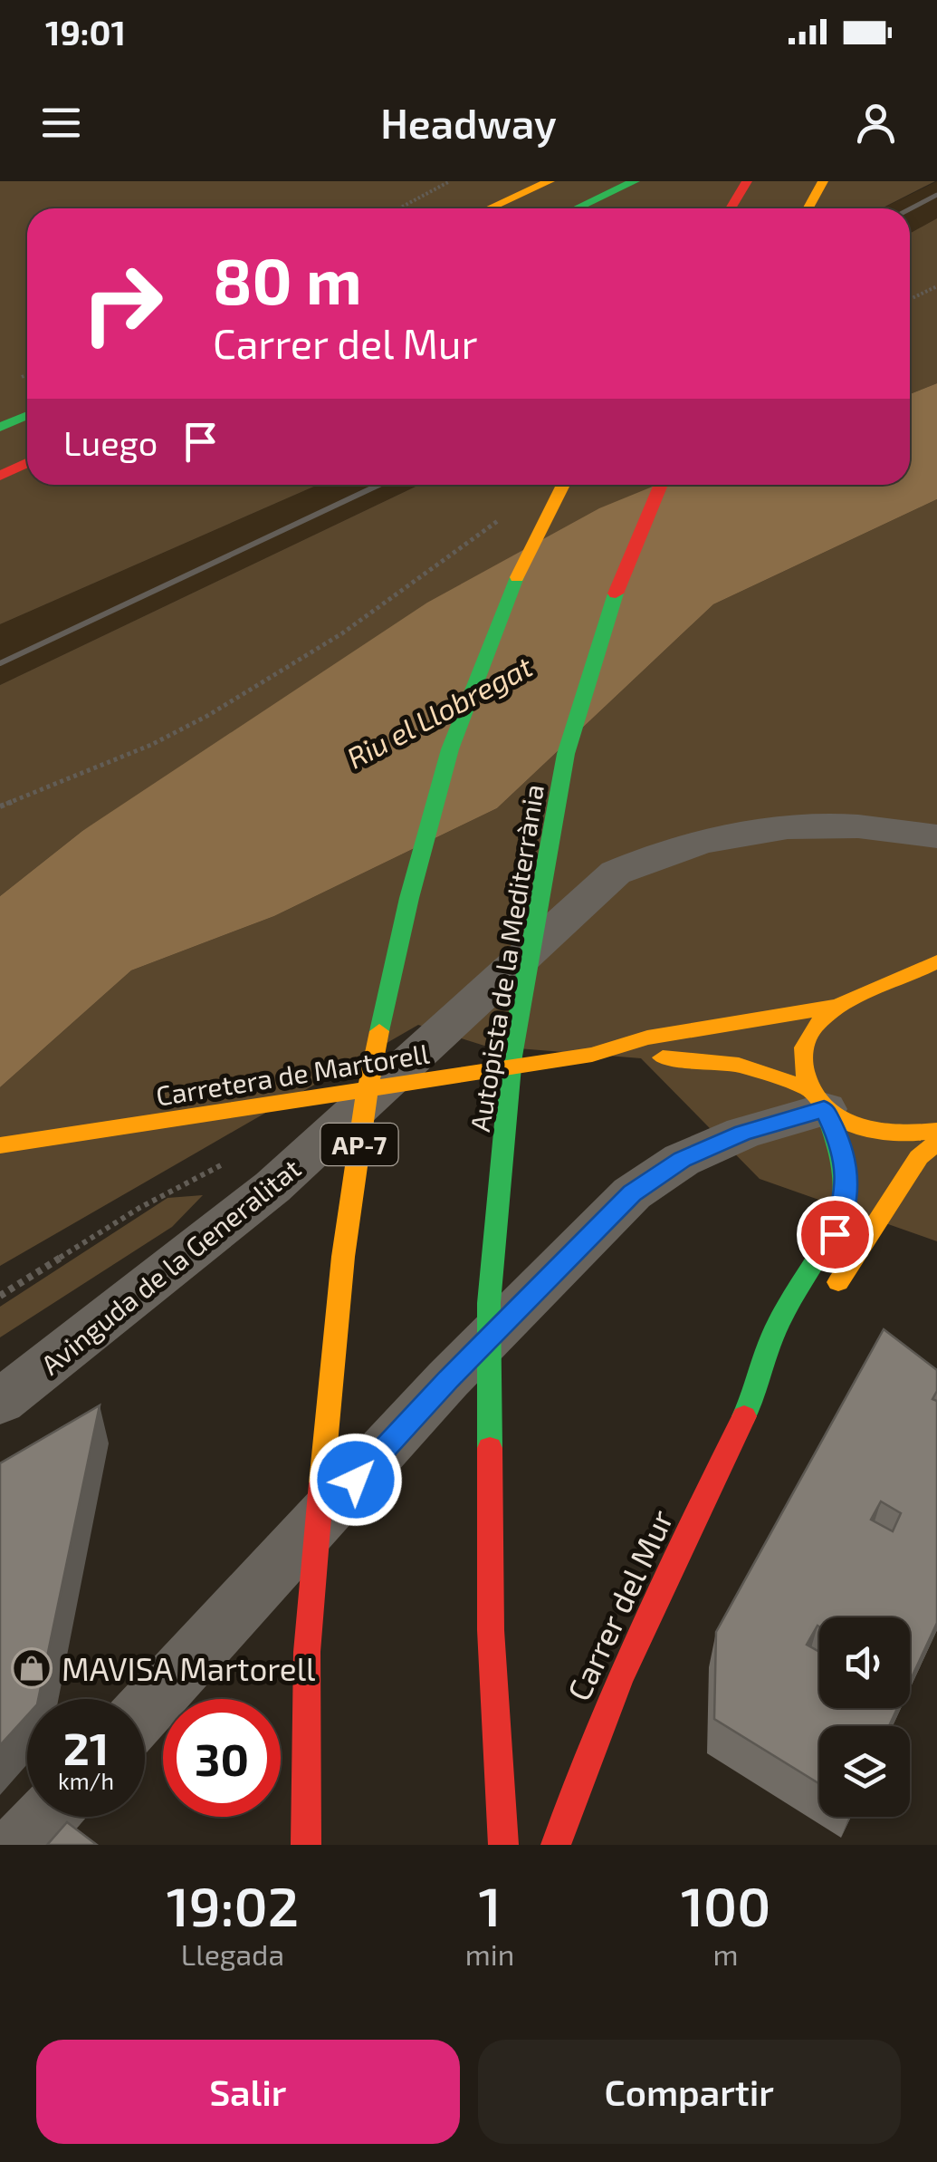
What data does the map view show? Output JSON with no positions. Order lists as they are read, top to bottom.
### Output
{
  "streets": {
    "main road": [
      "Autopista de la Mediterrània",
      "Carretera de Martorell",
      "AP-7",
      "Carrer del Mur"
    ],
    "street": ["Avinguda de la Generalitat"]
  },
  "water": ["Riu el Llobregat"],
  "places": {
    "shop": ["MAVISA Martorell"]
  },
  "page": {
    "status": "19:01",
    "header": "Headway",
    "turn": ["80 m", "Carrer del Mur"],
    "then": "Luego",
    "speed": "21 km/h",
    "limit": "30",
    "eta": [
      "19:02",
      "Llegada",
      "1",
      "min",
      "100",
      "m"
    ],
    "buttons": ["Salir", "Compartir"]
  }
}
